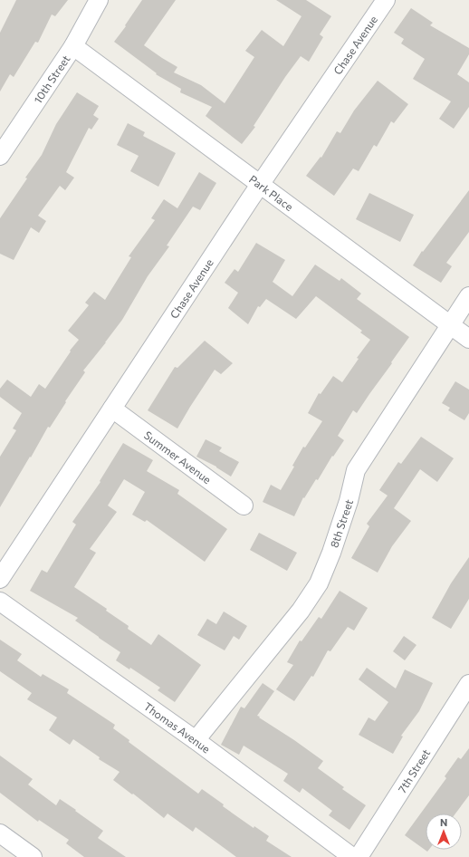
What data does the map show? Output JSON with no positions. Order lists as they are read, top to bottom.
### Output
{
  "streets": {
    "street": [
      "Chase Avenue",
      "10th Street",
      "Park Place",
      "Summer Avenue",
      "8th Street",
      "Thomas Avenue",
      "7th Street"
    ]
  },
  "crossings": [
    ["Chase Avenue", "Park Place"],
    ["Chase Avenue", "Summer Avenue"],
    ["10th Street", "Park Place"],
    ["Park Place", "8th Street"],
    ["8th Street", "Thomas Avenue"]
  ],
  "north": "top"
}
